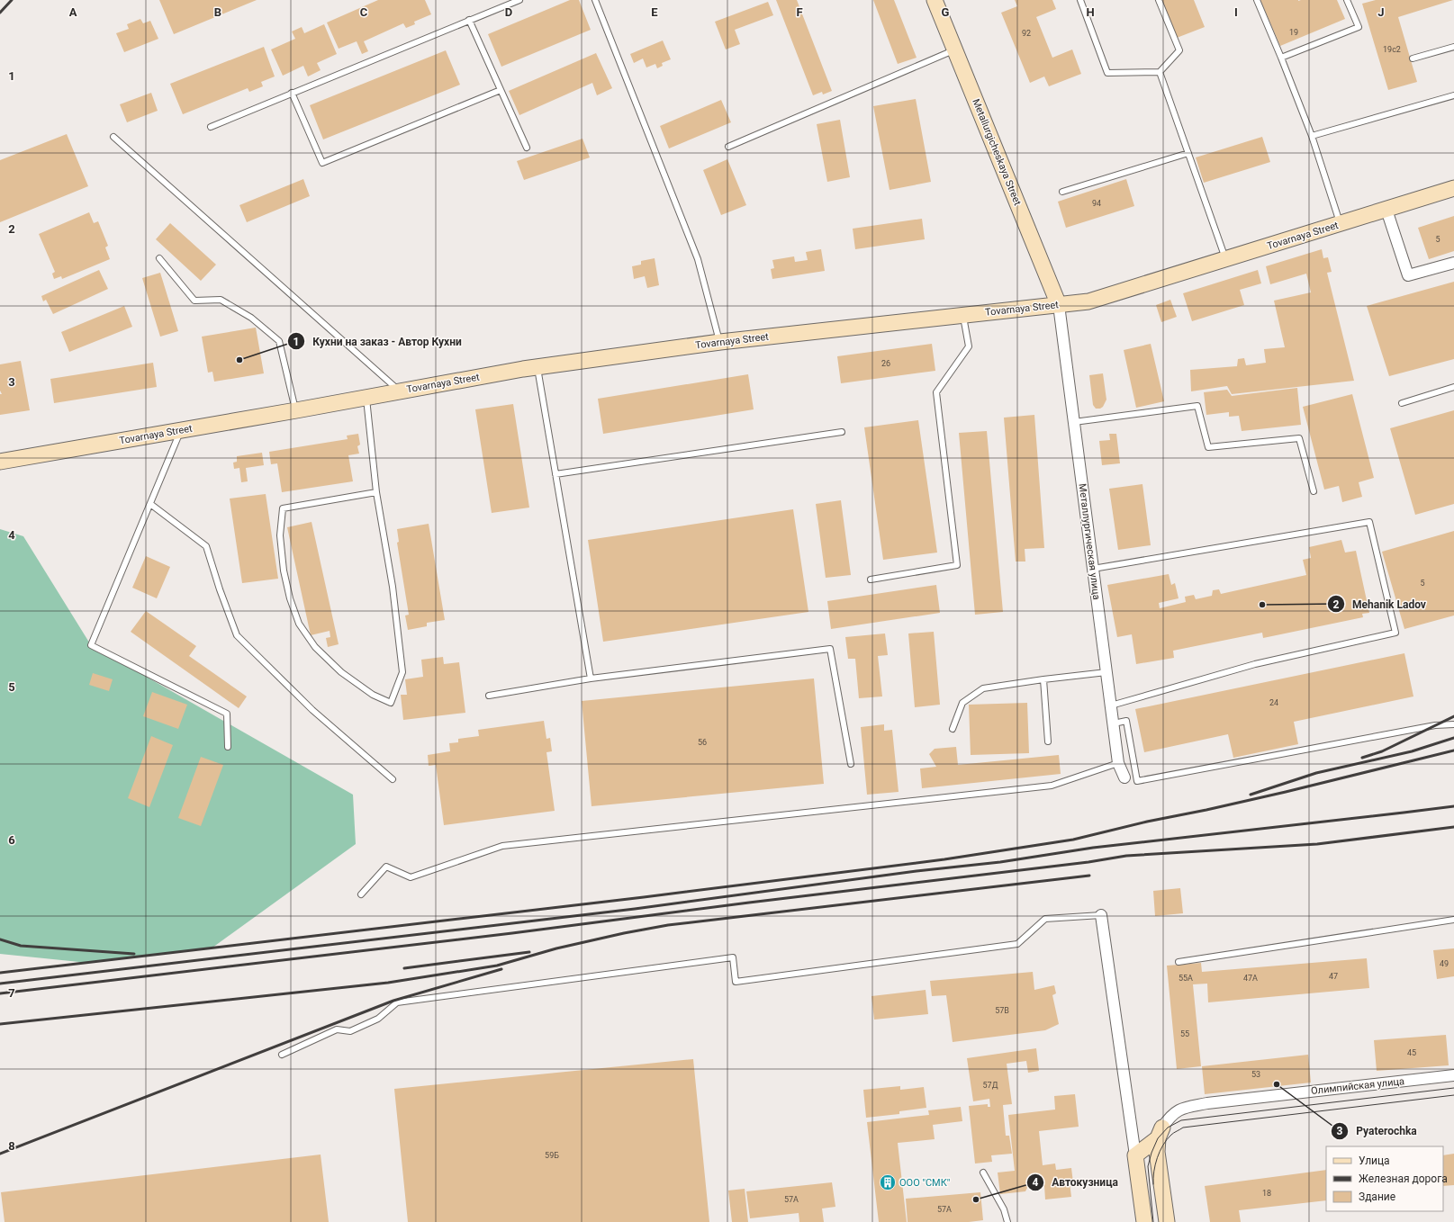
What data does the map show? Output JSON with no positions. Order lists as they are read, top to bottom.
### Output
{
  "streets": {
    "street": [
      "Metallurgicheskaya Street",
      "Tovarnaya Street",
      "Металлургическая улица",
      "Олимпийская улица"
    ]
  },
  "crossings": [
    ["Metallurgicheskaya Street", "Tovarnaya Street"],
    ["Metallurgicheskaya Street", "Металлургическая улица"],
    ["Tovarnaya Street", "Металлургическая улица"]
  ],
  "places": {
    "other": [
      "Кухни на заказ - Автор Кухни",
      "Mehanik Ladov",
      "Pyaterochka",
      "Автокузница"
    ],
    "building": ["ООО \"СМК\""]
  },
  "house_numbers": [
    "19",
    "92",
    "19с2",
    "94",
    "5",
    "26",
    "5",
    "24",
    "56",
    "49",
    "47",
    "55А",
    "47А",
    "57В",
    "55",
    "45",
    "53",
    "57Д",
    "59Б",
    "18",
    "57А",
    "57А"
  ],
  "legend": ["Улица", "Железная дорога", "Здание"],
  "grid": {
    "columns": [
      "A",
      "B",
      "C",
      "D",
      "E",
      "F",
      "G",
      "H",
      "I",
      "J"
    ],
    "rows": [
      "1",
      "2",
      "3",
      "4",
      "5",
      "6",
      "7",
      "8"
    ]
  }
}
